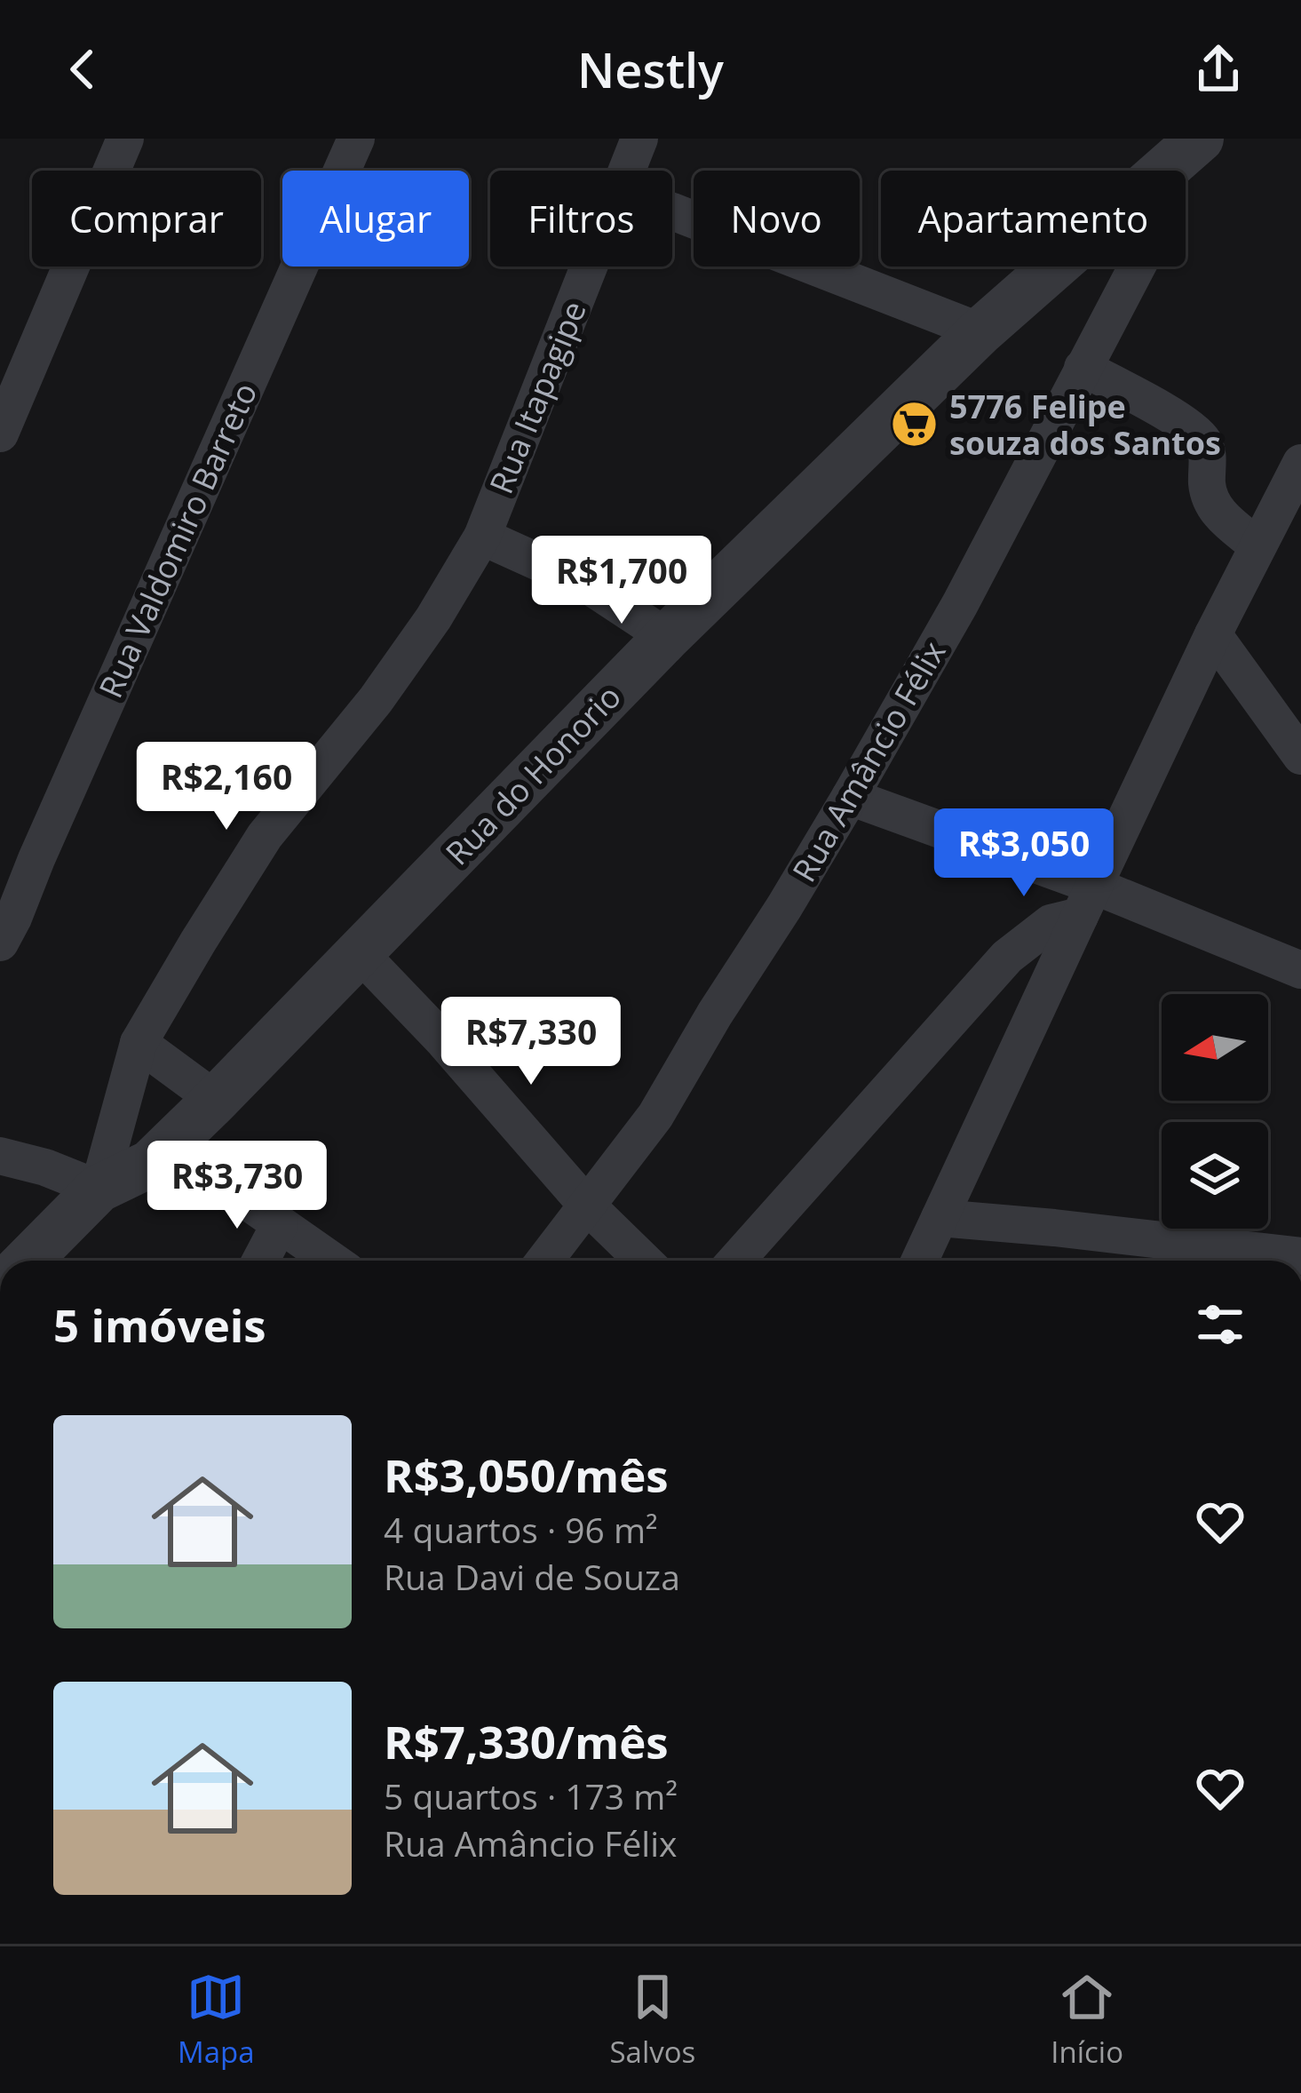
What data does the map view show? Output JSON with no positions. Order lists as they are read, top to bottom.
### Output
{
  "streets": {
    "street": [
      "Rua Itapagipe",
      "Rua Valdomiro Barreto",
      "Rua Amâncio Félix",
      "Rua do Honorio"
    ]
  },
  "crossings": [
    ["Rua Itapagipe", "Rua do Honorio"]
  ],
  "places": {
    "supermarket": ["5776 Felipe souza dos Santos"]
  },
  "north": "left",
  "page": {
    "header": "Nestly",
    "chip": [
      "Comprar",
      "Alugar",
      "Filtros",
      "Novo",
      "Apartamento"
    ],
    "price": [
      "R$1,700",
      "R$2,160",
      "R$3,050",
      "R$7,330",
      "R$3,730"
    ],
    "heading": "5 imóveis",
    "list": [
      {
        "name": "R$3,050/mês",
        "note": "4 quartos · 96 m² · Rua Davi de Souza"
      },
      {
        "name": "R$7,330/mês",
        "note": "5 quartos · 173 m² · Rua Amâncio Félix"
      }
    ],
    "tabs": ["Mapa", "Salvos", "Início"]
  }
}
